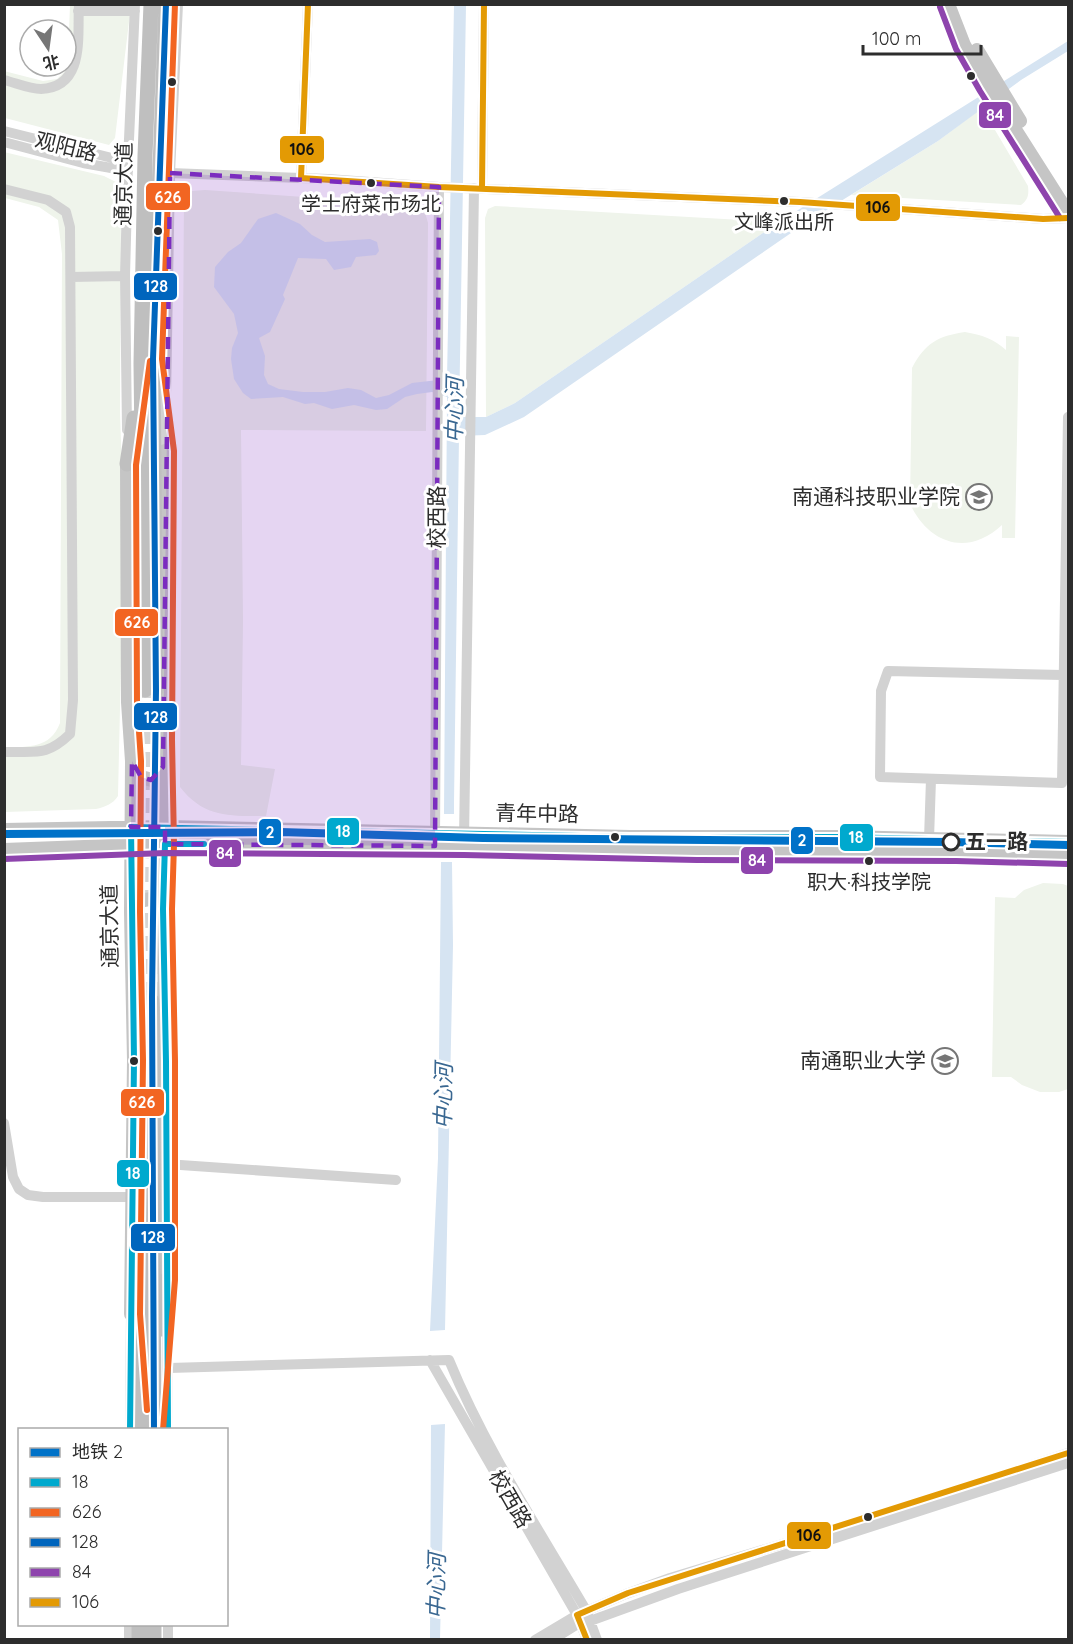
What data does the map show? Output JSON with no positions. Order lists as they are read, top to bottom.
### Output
{
  "streets": {
    "highway": ["通京大道"],
    "main road": ["青年中路"],
    "street": ["观阳路", "校西路"]
  },
  "crossings": [
    ["通京大道", "青年中路"],
    ["校西路", "青年中路"]
  ],
  "water": ["中心河"],
  "places": {
    "other": [
      "学士府菜市场北",
      "文峰派出所",
      "五一路",
      "职大·科技学院"
    ],
    "school or university": ["南通科技职业学院", "南通职业大学"]
  },
  "lines": [
    "transit line 626",
    "transit line 128",
    "transit line 106",
    "transit line 84",
    "transit line 18",
    "metro line 2"
  ],
  "legend": [
    "地铁 2",
    "18",
    "626",
    "128",
    "84",
    "106"
  ],
  "scale_bar": "100 m",
  "north": "bottom"
}
